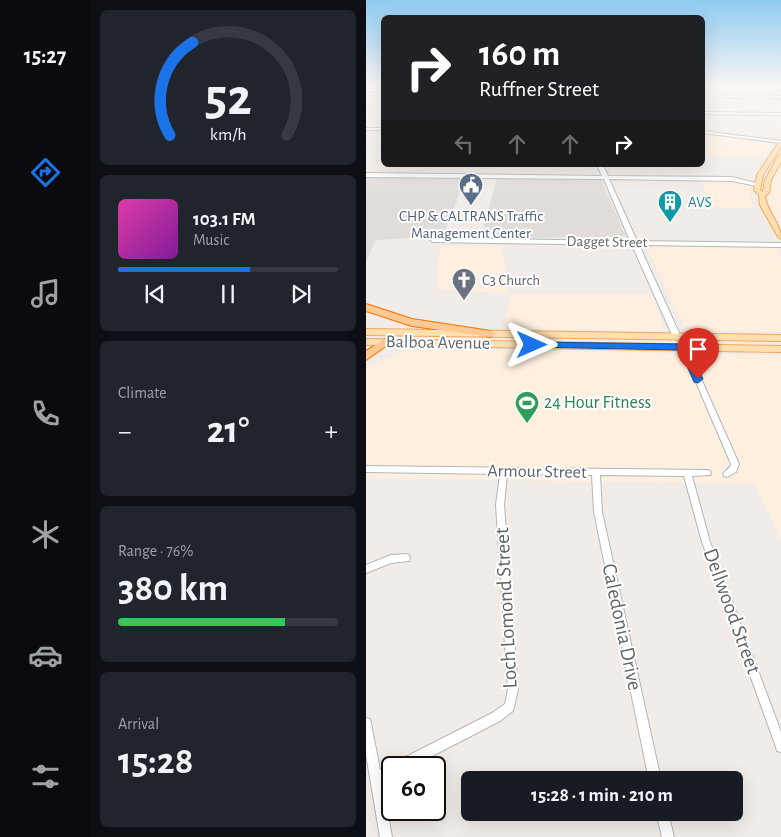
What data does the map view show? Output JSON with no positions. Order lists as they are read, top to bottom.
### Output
{
  "streets": {
    "main road": ["Balboa Avenue"],
    "street": [
      "Dagget Street",
      "Armour Street",
      "Loch Lomond Street",
      "Dellwood Street",
      "Caledonia Drive"
    ]
  },
  "crossings": [
    ["Armour Street", "Loch Lomond Street"],
    ["Armour Street", "Dellwood Street"],
    ["Armour Street", "Caledonia Drive"]
  ],
  "places": {
    "public building": ["CHP & CALTRANS Traffic Management Center"],
    "building": ["AVS"],
    "church": ["C3 Church"],
    "sports": ["24 Hour Fitness"]
  },
  "page": {
    "tabs": "15:27",
    "turn": ["160 m", "Ruffner Street"],
    "song": ["103.1 FM", "Music"],
    "tile": [
      "Climate",
      ["Range · 76%", "380 km"],
      ["Arrival", "15:28"]
    ],
    "heat": ["−", "21°", "+"],
    "limit": "60",
    "trip": "15:28 · 1 min · 210 m",
    "gauge": ["52", "km/h"]
  }
}
